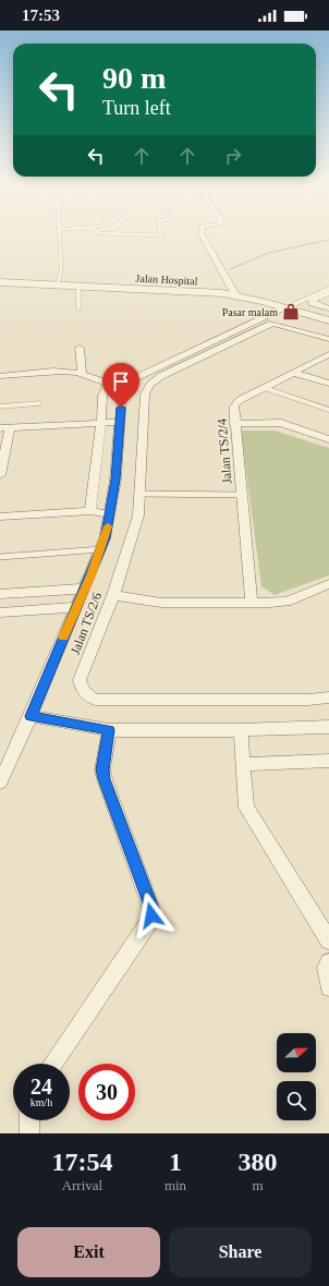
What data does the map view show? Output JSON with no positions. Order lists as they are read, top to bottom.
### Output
{
  "streets": {
    "street": ["Jalan Hospital", "Jalan TS/2/4", "Jalan TS/2/6"]
  },
  "places": {
    "shop": ["Pasar malam"]
  },
  "north": "right",
  "page": {
    "status": "17:53",
    "turn": ["90 m", "Turn left"],
    "speed": "24 km/h",
    "limit": "30",
    "eta": [
      "17:54",
      "Arrival",
      "1",
      "min",
      "380",
      "m"
    ],
    "buttons": ["Exit", "Share"]
  }
}
